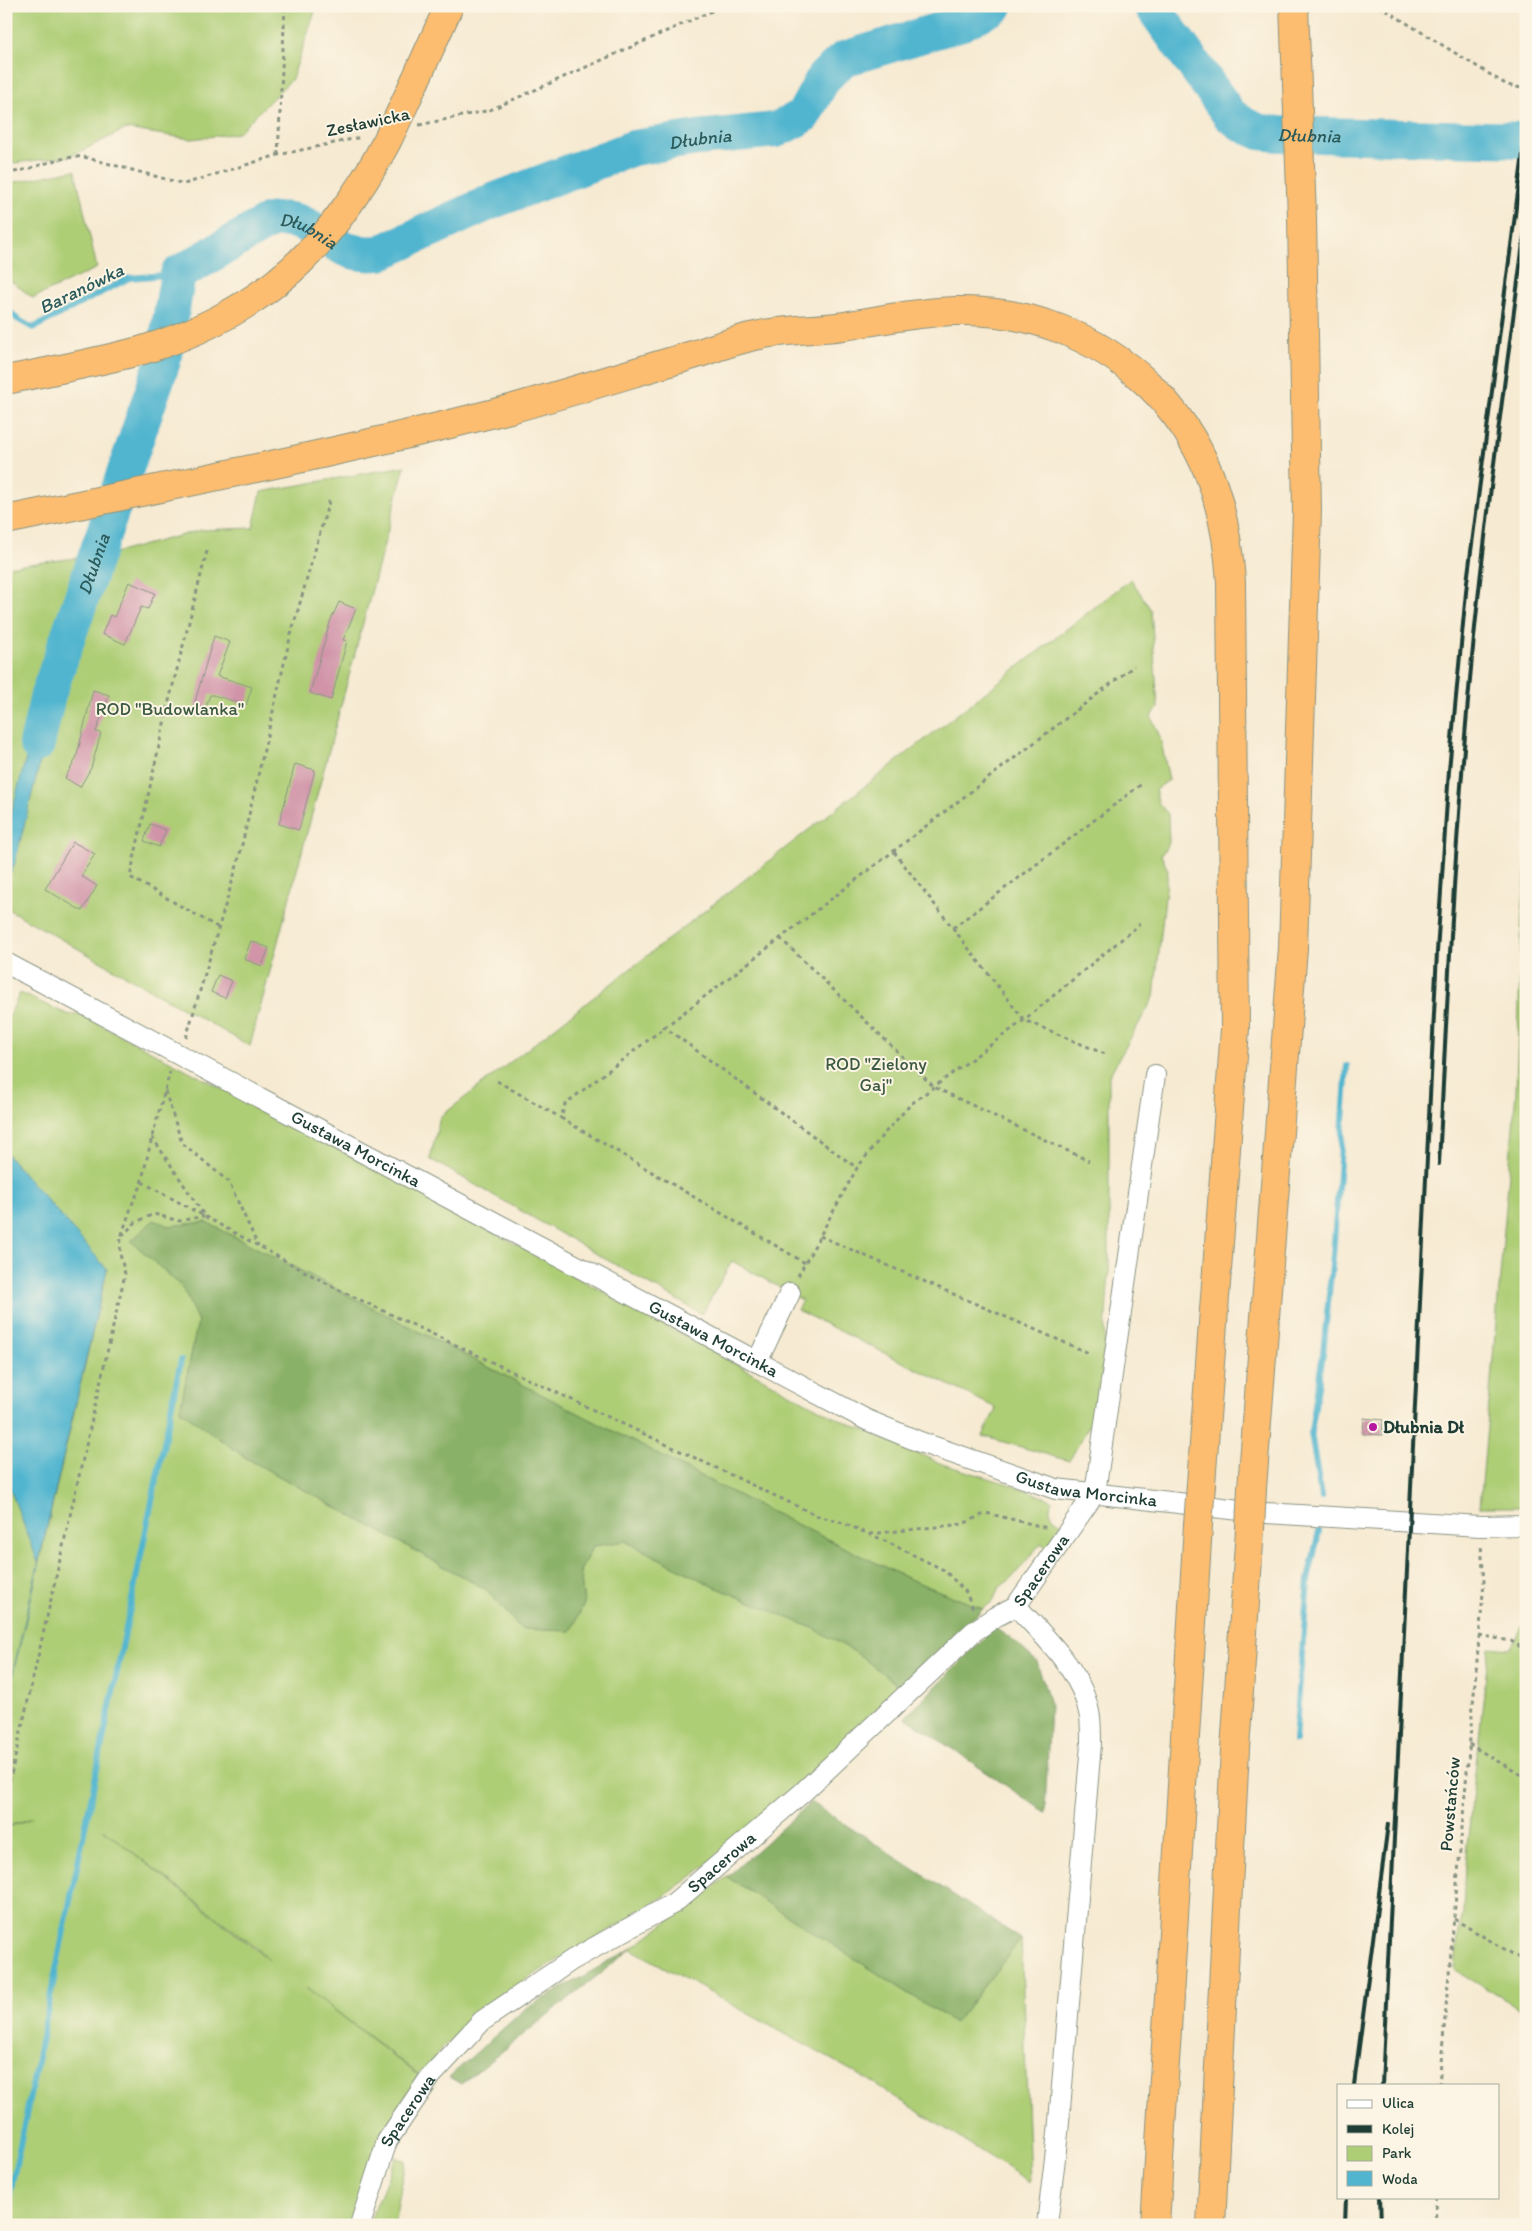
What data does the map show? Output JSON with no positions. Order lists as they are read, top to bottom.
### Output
{
  "streets": {
    "street": ["Gustawa Morcinka", "Spacerowa"],
    "path": ["Zesławicka", "Powstańców"]
  },
  "crossings": [
    ["Gustawa Morcinka", "Spacerowa"],
    ["Gustawa Morcinka", "Powstańców"]
  ],
  "water": ["Dłubnia", "Baranówka"],
  "parks": ["ROD \"Budowlanka\"", "ROD \"Zielony Gaj\""],
  "places": ["Dłubnia Dł"],
  "legend": [
    "Ulica",
    "Kolej",
    "Park",
    "Woda"
  ]
}
